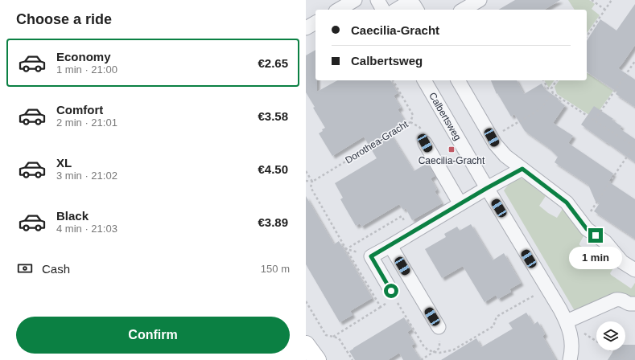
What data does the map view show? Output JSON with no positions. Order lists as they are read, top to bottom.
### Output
{
  "streets": {
    "street": ["Calbertsweg"],
    "path": ["Dorothea-Gracht"]
  },
  "places": {
    "transit": ["Caecilia-Gracht"]
  },
  "page": {
    "heading": "Choose a ride",
    "banner": ["Caecilia-Gracht", "Calbertsweg"],
    "list": [
      {
        "name": "Economy",
        "note": "1 min · 21:00",
        "value": "€2.65"
      },
      {
        "name": "Comfort",
        "note": "2 min · 21:01",
        "value": "€3.58"
      },
      {
        "name": "XL",
        "note": "3 min · 21:02",
        "value": "€4.50"
      },
      {
        "name": "Black",
        "note": "4 min · 21:03",
        "value": "€3.89"
      }
    ],
    "bubble": "1 min",
    "pay": ["Cash", "150 m"],
    "buttons": "Confirm"
  }
}
